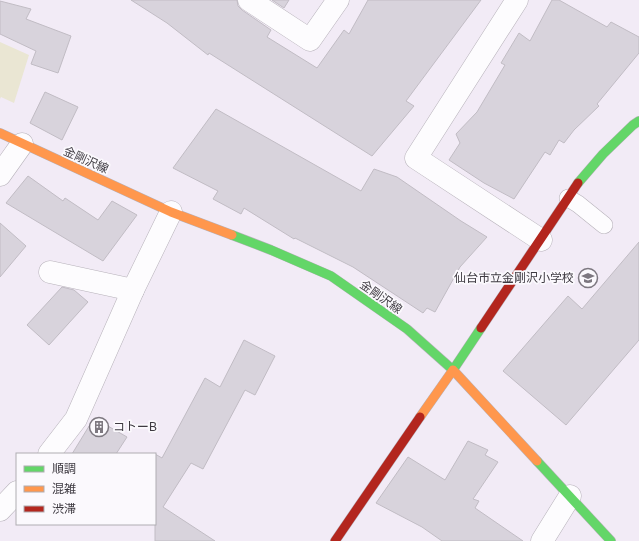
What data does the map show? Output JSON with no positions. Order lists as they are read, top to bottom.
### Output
{
  "streets": {
    "street": ["金剛沢線"]
  },
  "places": {
    "school or university": ["仙台市立金剛沢小学校"],
    "building": ["コトーB"]
  },
  "legend": ["順調", "混雑", "渋滞"]
}
